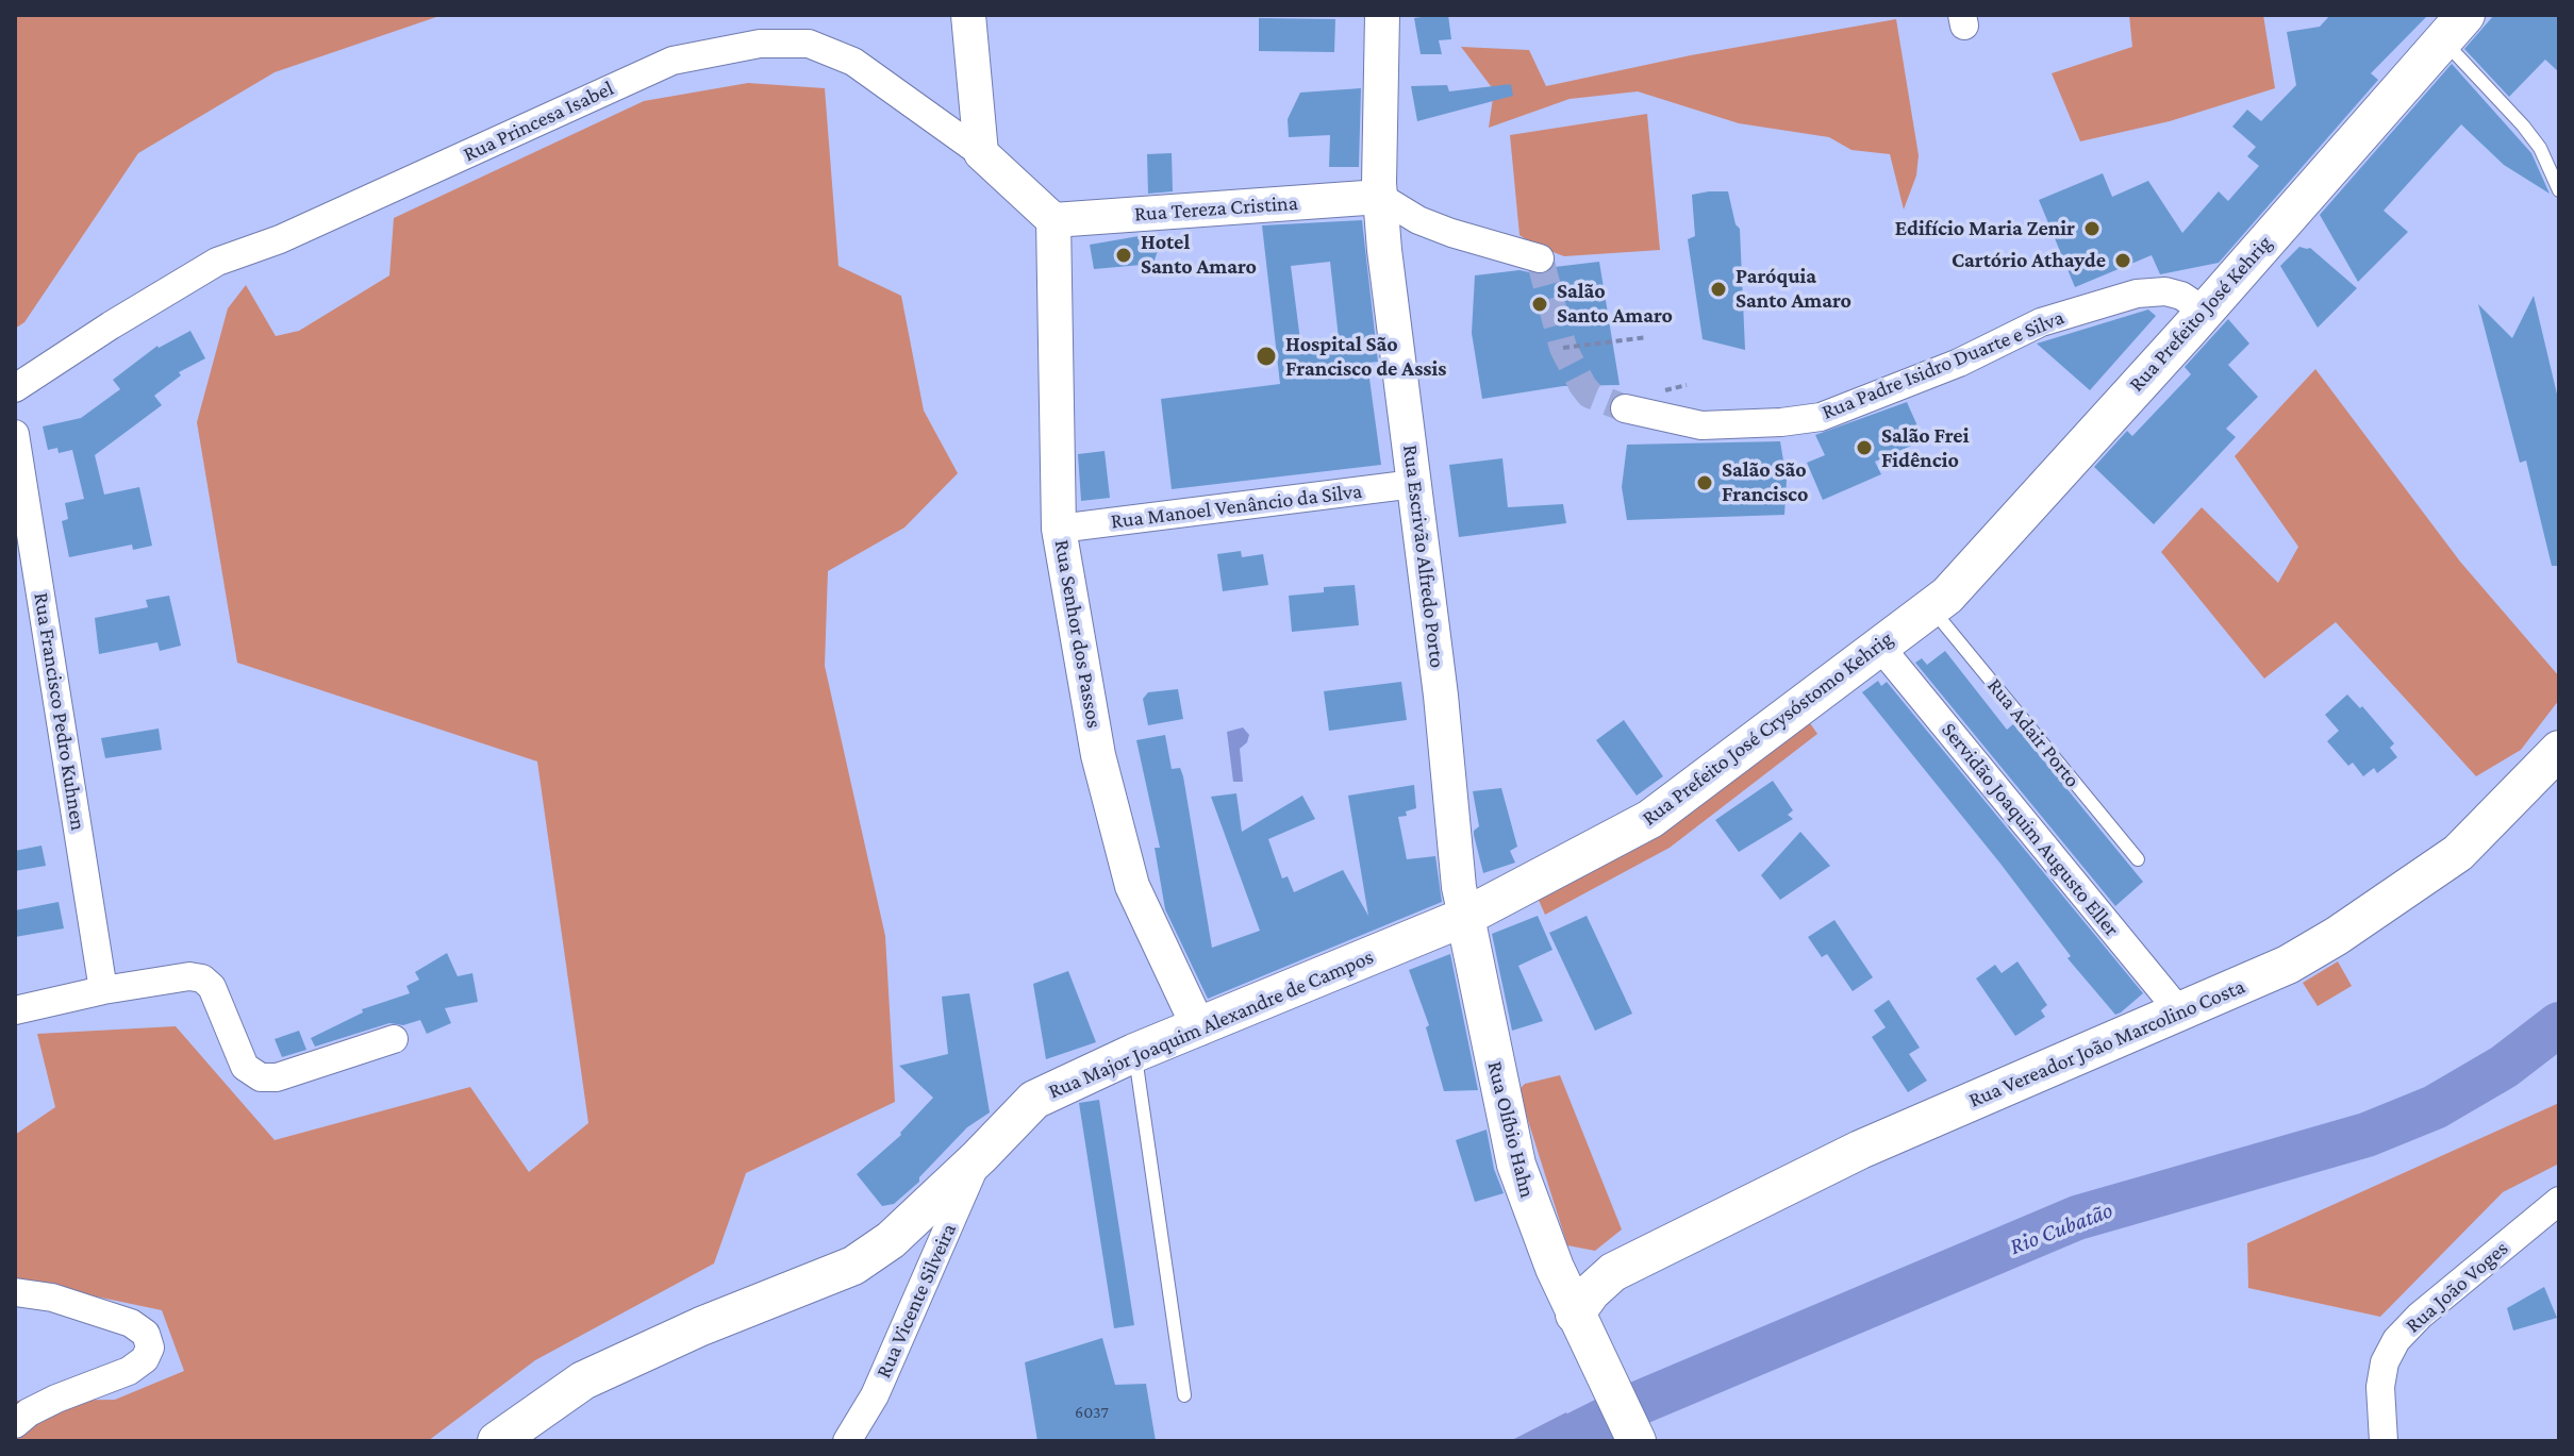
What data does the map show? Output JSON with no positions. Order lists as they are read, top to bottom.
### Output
{
  "streets": {
    "main road": [
      "Rua Prefeito José Kehrig",
      "Rua Prefeito José Crysóstomo Kehrig",
      "Rua Major Joaquim Alexandre de Campos",
      "Rua Vereador João Marcolino Costa",
      "Rua Olíbio Hahn"
    ],
    "street": [
      "Rua Princesa Isabel",
      "Rua Tereza Cristina",
      "Rua Padre Isidro Duarte e Silva",
      "Rua Manoel Venâncio da Silva",
      "Rua Escrivão Alfredo Porto",
      "Rua Senhor dos Passos",
      "Rua Francisco Pedro Kuhnen",
      "Servidão Joaquim Augusto Eller",
      "Rua João Voges",
      "Rua Vicente Silveira"
    ],
    "lane": ["Rua Adair Porto"]
  },
  "crossings": [
    ["Rua Princesa Isabel", "Rua Tereza Cristina"],
    ["Rua Princesa Isabel", "Rua Senhor dos Passos"],
    ["Rua Tereza Cristina", "Rua Escrivão Alfredo Porto"],
    ["Rua Tereza Cristina", "Rua Senhor dos Passos"],
    ["Rua Prefeito José Kehrig", "Rua Padre Isidro Duarte e Silva"],
    ["Rua Prefeito José Kehrig", "Rua Prefeito José Crysóstomo Kehrig"],
    ["Rua Prefeito José Kehrig", "Rua Adair Porto"],
    ["Rua Manoel Venâncio da Silva", "Rua Escrivão Alfredo Porto"],
    ["Rua Manoel Venâncio da Silva", "Rua Senhor dos Passos"],
    ["Rua Escrivão Alfredo Porto", "Rua Prefeito José Crysóstomo Kehrig"],
    ["Rua Escrivão Alfredo Porto", "Rua Major Joaquim Alexandre de Campos"],
    ["Rua Escrivão Alfredo Porto", "Rua Olíbio Hahn"],
    ["Rua Senhor dos Passos", "Rua Major Joaquim Alexandre de Campos"],
    ["Rua Prefeito José Crysóstomo Kehrig", "Rua Adair Porto"],
    ["Rua Prefeito José Crysóstomo Kehrig", "Servidão Joaquim Augusto Eller"],
    ["Rua Prefeito José Crysóstomo Kehrig", "Rua Major Joaquim Alexandre de Campos"],
    ["Rua Prefeito José Crysóstomo Kehrig", "Rua Olíbio Hahn"],
    ["Servidão Joaquim Augusto Eller", "Rua Vereador João Marcolino Costa"],
    ["Rua Major Joaquim Alexandre de Campos", "Rua Olíbio Hahn"],
    ["Rua Major Joaquim Alexandre de Campos", "Rua Vicente Silveira"],
    ["Rua Vereador João Marcolino Costa", "Rua Olíbio Hahn"]
  ],
  "water": ["Rio Cubatão"],
  "places": [
    "Edifício Maria Zenir",
    "Hotel Santo Amaro",
    "Cartório Athayde",
    "Paróquia Santo Amaro",
    "Salão Santo Amaro",
    "Hospital São Francisco de Assis",
    "Salão Frei Fidêncio",
    "Salão São Francisco"
  ],
  "house_numbers": ["6037"]
}
